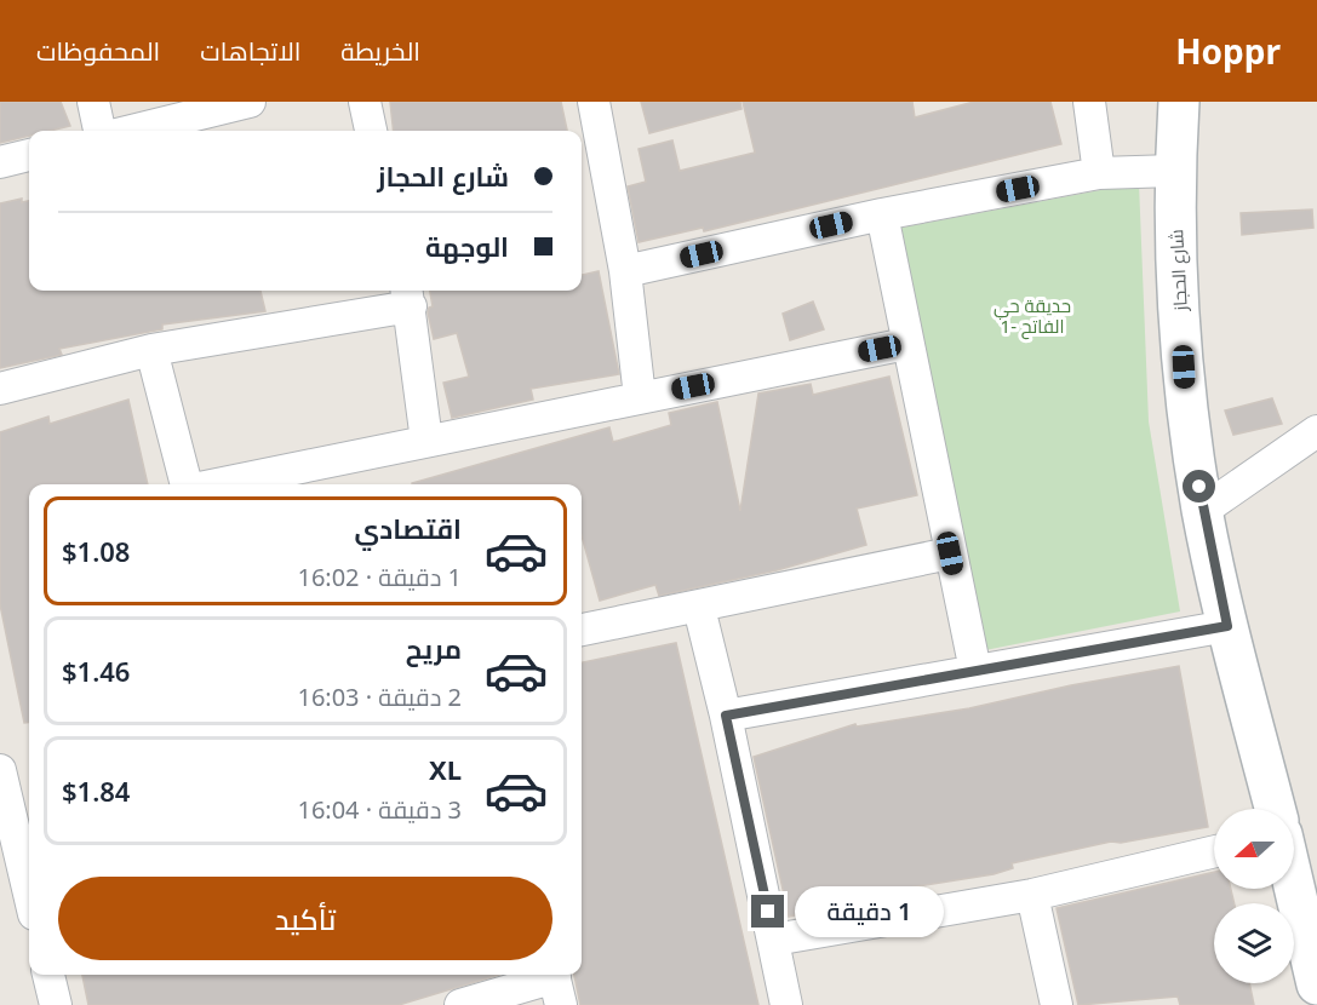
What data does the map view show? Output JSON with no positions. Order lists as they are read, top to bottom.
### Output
{
  "streets": {
    "main road": ["شارع الحجاز"]
  },
  "parks": ["حديقة حي الفاتح -1"],
  "north": "left",
  "page": {
    "header": "Hoppr",
    "nav": ["الخريطة", "الاتجاهات", "المحفوظات"],
    "banner": ["شارع الحجاز", "الوجهة"],
    "list": [
      {
        "name": "اقتصادي",
        "note": "1 دقيقة · 16:02",
        "value": "$1.08"
      },
      {
        "name": "مريح",
        "note": "2 دقيقة · 16:03",
        "value": "$1.46"
      },
      {
        "name": "XL",
        "note": "3 دقيقة · 16:04",
        "value": "$1.84"
      }
    ],
    "buttons": "تأكيد",
    "bubble": "1 دقيقة"
  }
}
